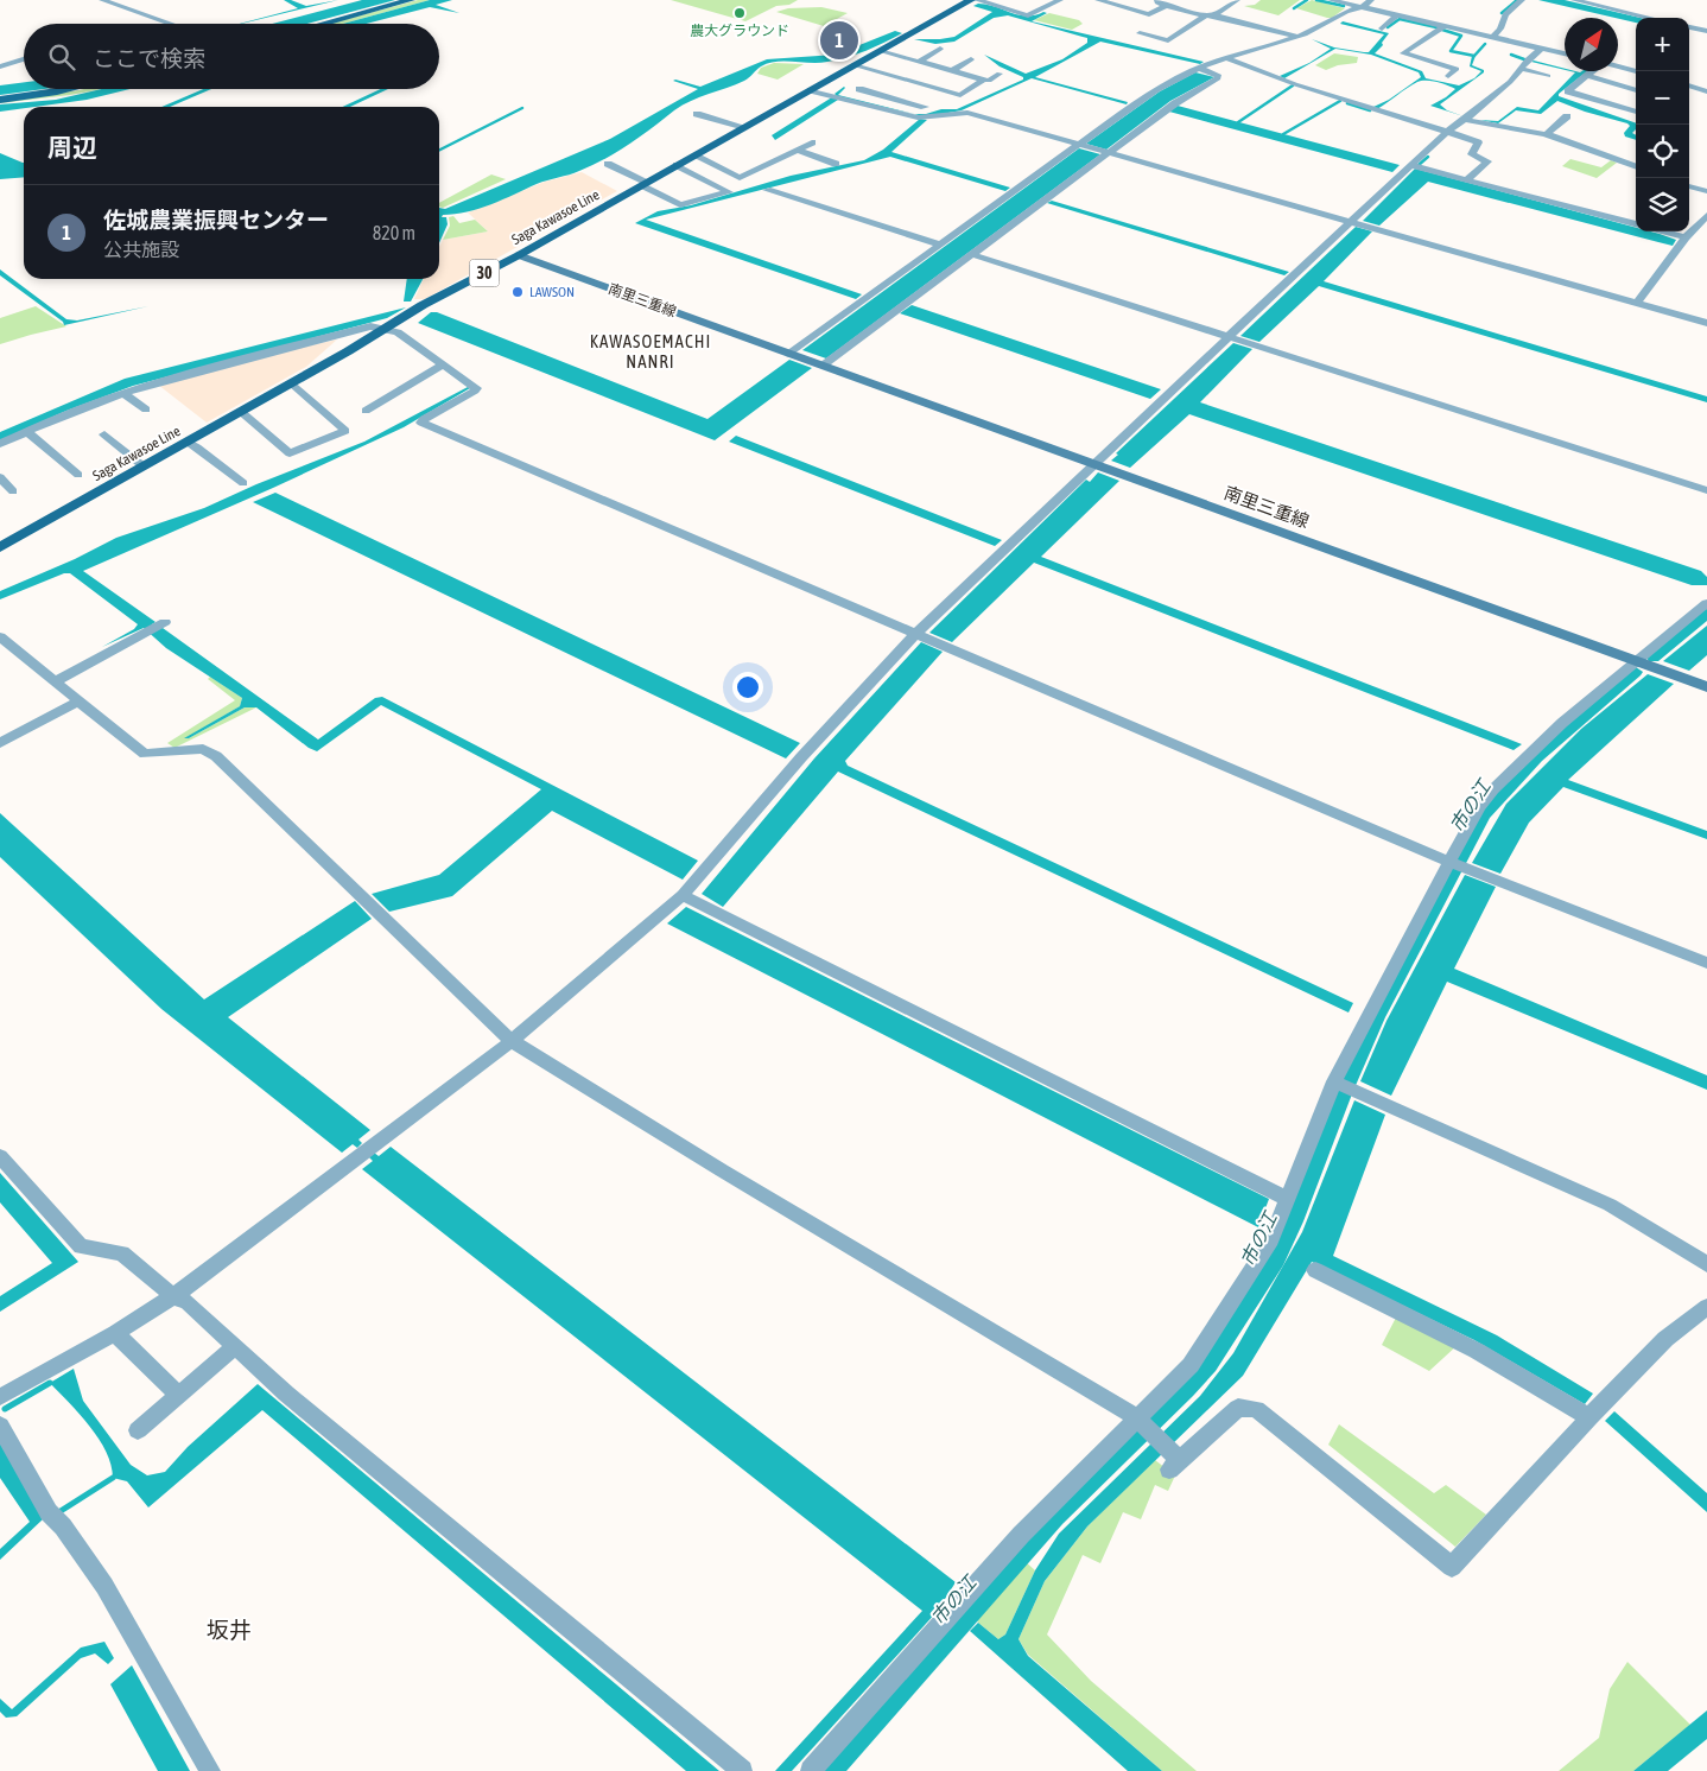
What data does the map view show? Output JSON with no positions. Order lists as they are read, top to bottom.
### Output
{
  "streets": {
    "main road": ["Saga Kawasoe Line", "30"],
    "street": ["南里三重線"]
  },
  "crossings": [
    ["Saga Kawasoe Line", "南里三重線"]
  ],
  "districts": ["KAWASOEMACHI NANRI", "坂井"],
  "water": ["市の江"],
  "places": ["農大グラウンド", "LAWSON"],
  "north": "top right",
  "page": {
    "map_buttons": ["+", "−"],
    "pins": "1",
    "search": "ここで検索",
    "heading": "周辺",
    "list": [
      {
        "mark": "1",
        "name": "佐城農業振興センター",
        "note": "公共施設",
        "value": "820 m"
      }
    ]
  }
}
